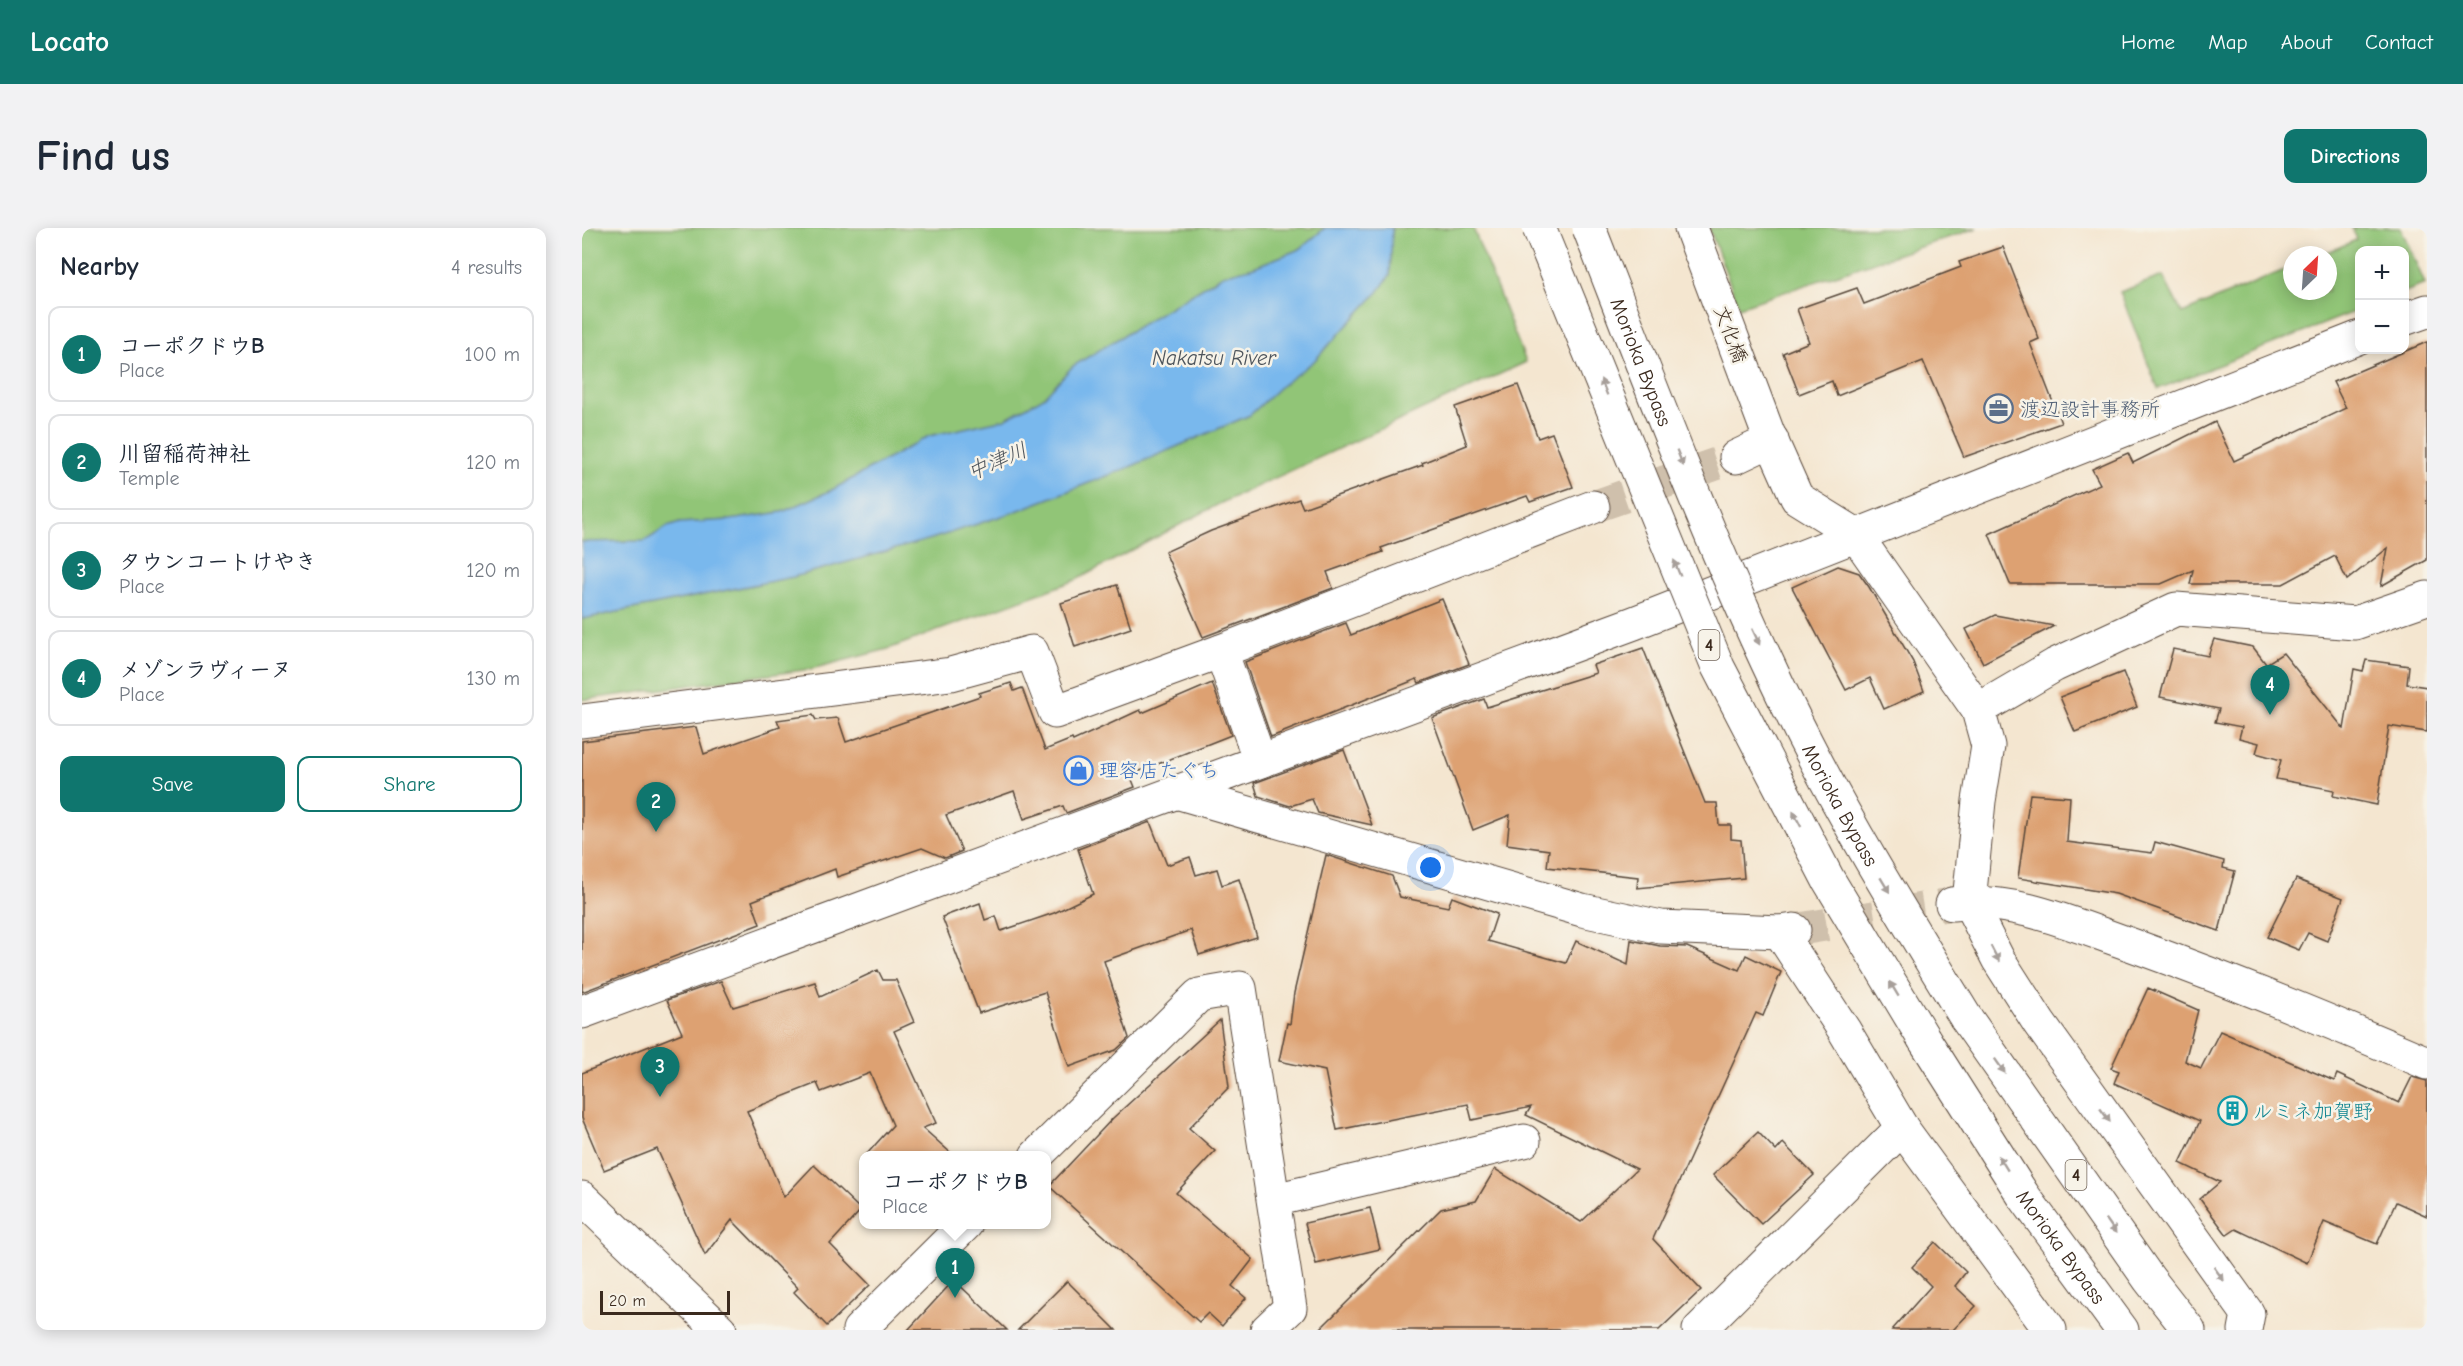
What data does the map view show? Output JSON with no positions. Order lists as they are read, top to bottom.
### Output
{
  "streets": {
    "main road": ["文化橋", "Morioka Bypass", "4"]
  },
  "water": ["Nakatsu River", "中津川"],
  "places": {
    "office": ["渡辺設計事務所"],
    "shop": ["理容店たぐち"],
    "building": ["ルミネ加賀野"]
  },
  "scale_bar": "20 m",
  "north": "top right",
  "page": {
    "header": "Locato",
    "nav": [
      "Home",
      "Map",
      "About",
      "Contact"
    ],
    "buttons": [
      "Directions",
      ["Save", "Share"]
    ],
    "title": "Find us",
    "heading": ["Nearby", "4 results"],
    "map_buttons": ["+", "−"],
    "list": [
      {
        "mark": "1",
        "name": "コーポクドウB",
        "note": "Place",
        "value": "100 m"
      },
      {
        "mark": "2",
        "name": "川留稲荷神社",
        "note": "Temple",
        "value": "120 m"
      },
      {
        "mark": "3",
        "name": "タウンコートけやき",
        "note": "Place",
        "value": "120 m"
      },
      {
        "mark": "4",
        "name": "メゾンラヴィーヌ",
        "note": "Place",
        "value": "130 m"
      }
    ],
    "pins": [
      "4",
      "2",
      "3",
      "1"
    ],
    "popup": ["コーポクドウB", "Place"],
    "scale": "20 m"
  }
}
